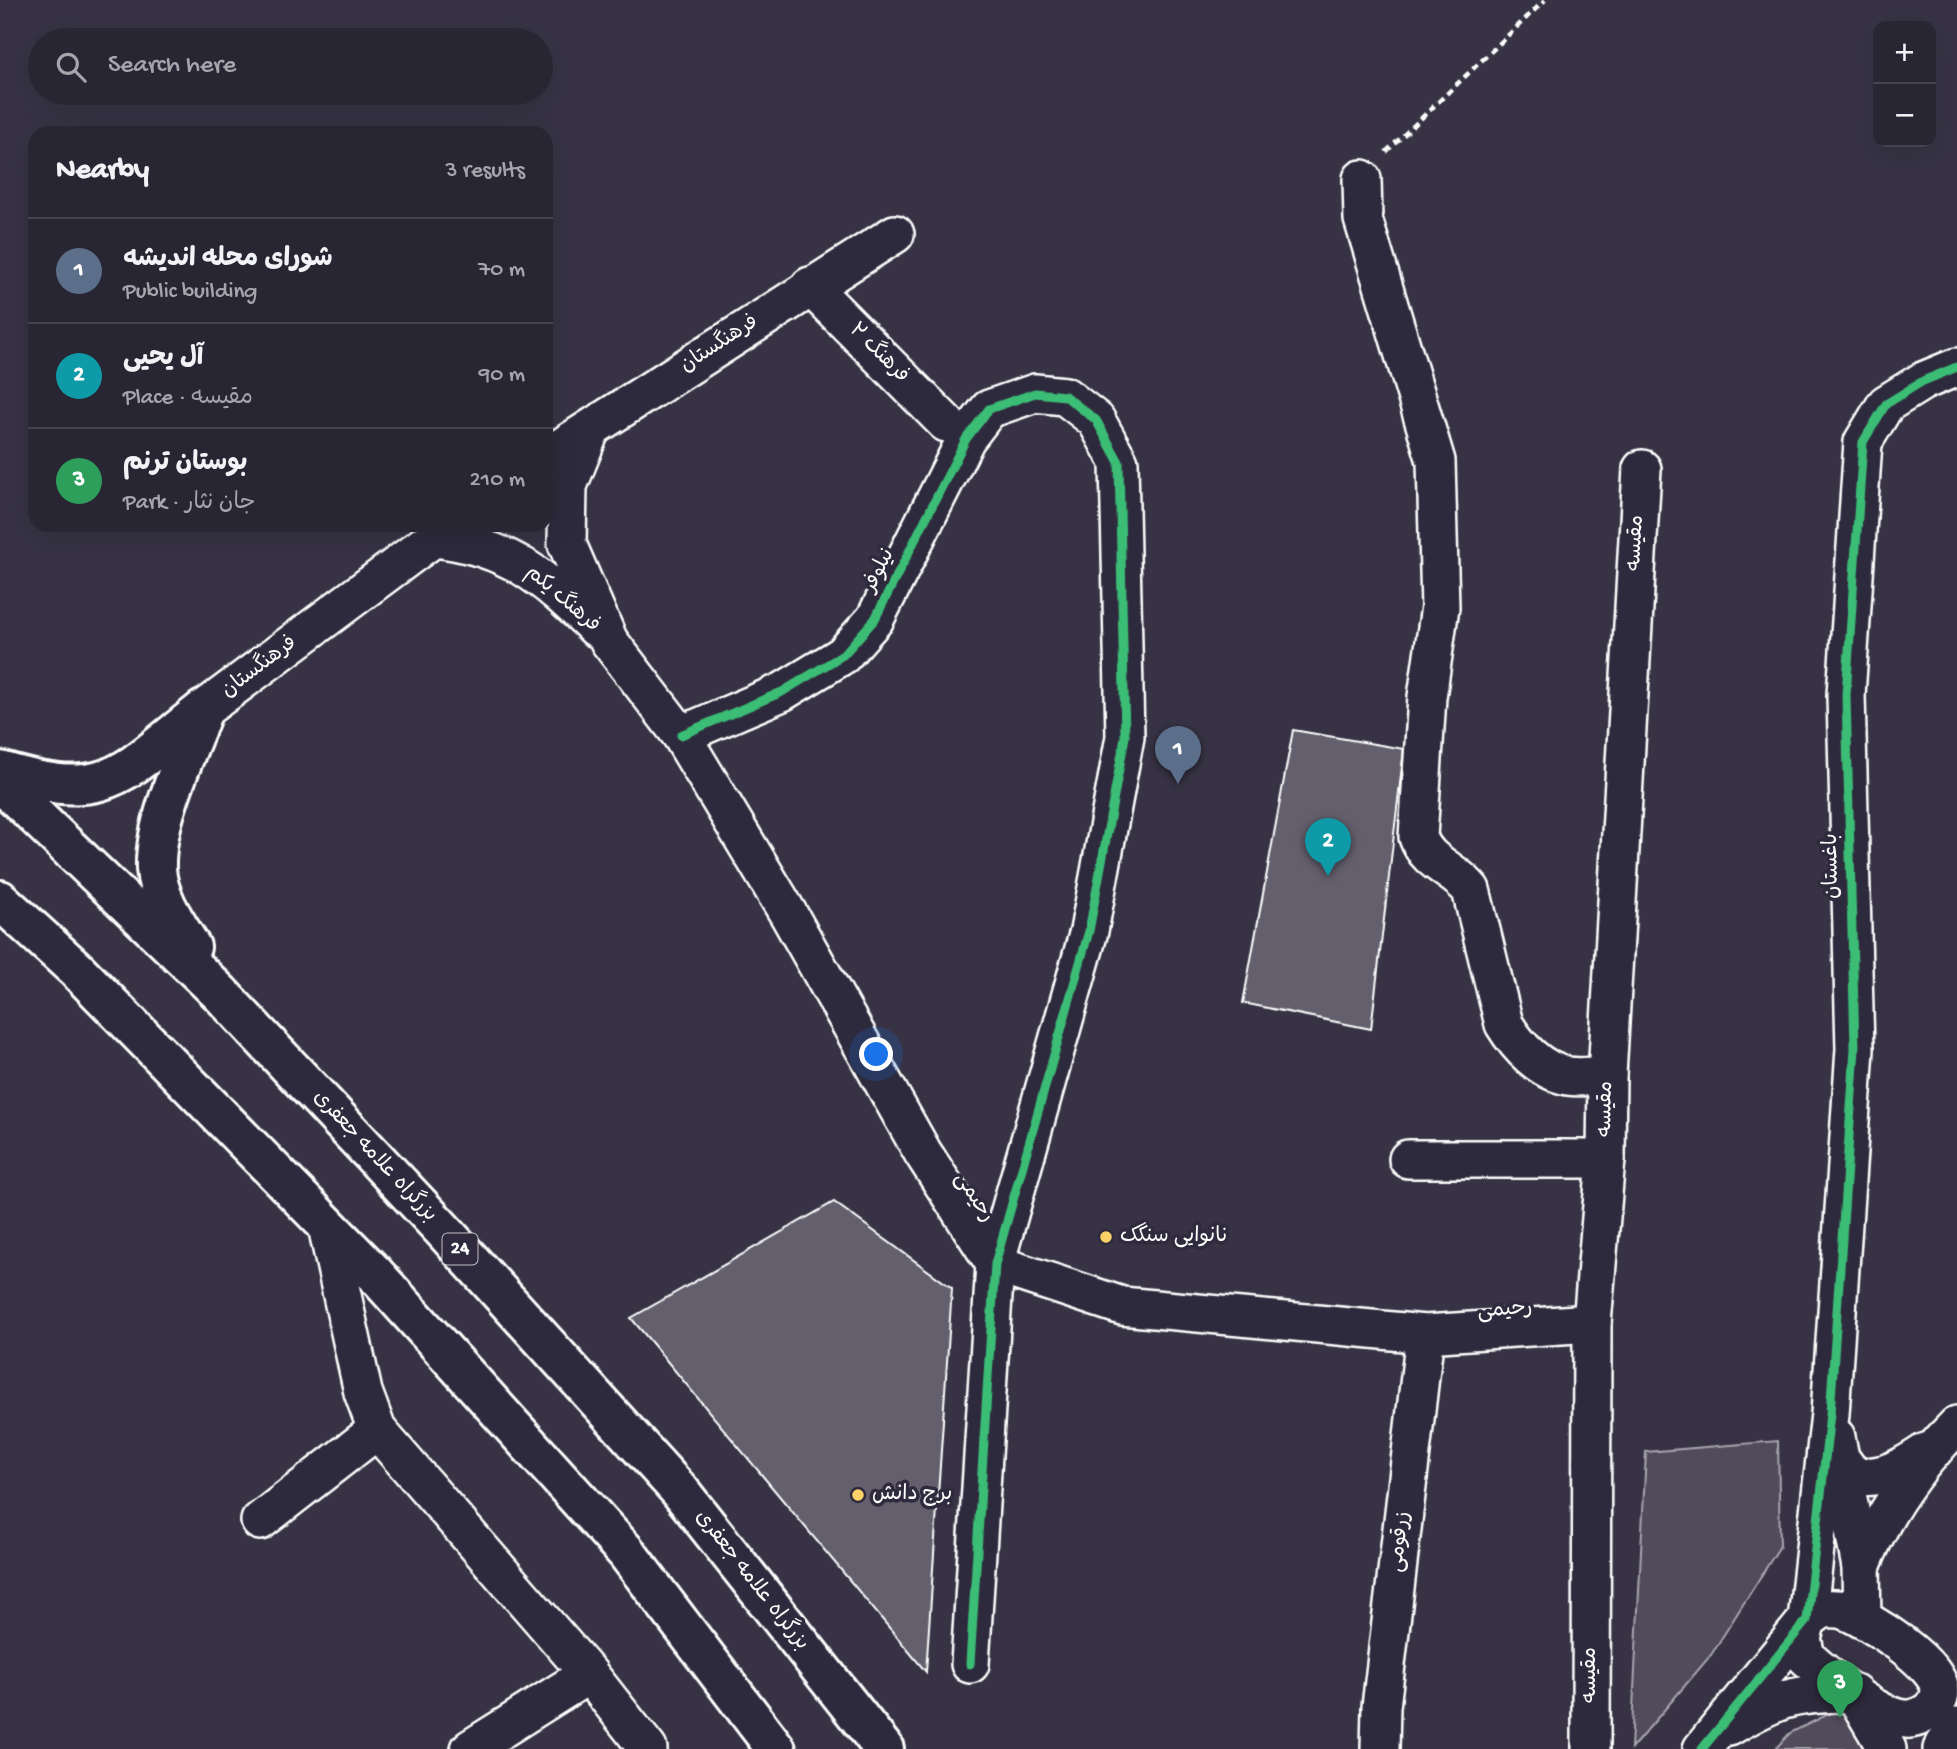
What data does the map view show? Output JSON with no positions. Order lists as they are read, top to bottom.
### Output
{
  "streets": {
    "highway": ["بزرگراه علامه جعفری", "24"],
    "street": [
      "فرهنگستان",
      "فرهنگ ۲",
      "مقیسه",
      "نیلوفر",
      "فرهنگ یکم",
      "باغستان",
      "رحیمی",
      "زرقومی"
    ]
  },
  "crossings": [
    ["فرهنگستان", "فرهنگ ۲"],
    ["فرهنگستان", "فرهنگ یکم"],
    ["مقیسه", "رحیمی"],
    ["نیلوفر", "فرهنگ یکم"],
    ["نیلوفر", "رحیمی"],
    ["فرهنگ یکم", "رحیمی"],
    ["رحیمی", "زرقومی"]
  ],
  "places": ["نانوایی سنگک", "برج دانش"],
  "page": {
    "map_buttons": ["+", "−"],
    "search": "Search here",
    "heading": ["Nearby", "3 results"],
    "list": [
      {
        "mark": "1",
        "name": "شورای محله اندیشه",
        "note": "Public building",
        "value": "70 m"
      },
      {
        "mark": "2",
        "name": "آل یحیی",
        "note": "Place · مقیسه",
        "value": "90 m"
      },
      {
        "mark": "3",
        "name": "بوستان ترنم",
        "note": "Park · جان نثار",
        "value": "210 m"
      }
    ],
    "pins": ["1", "2", "3"]
  }
}
